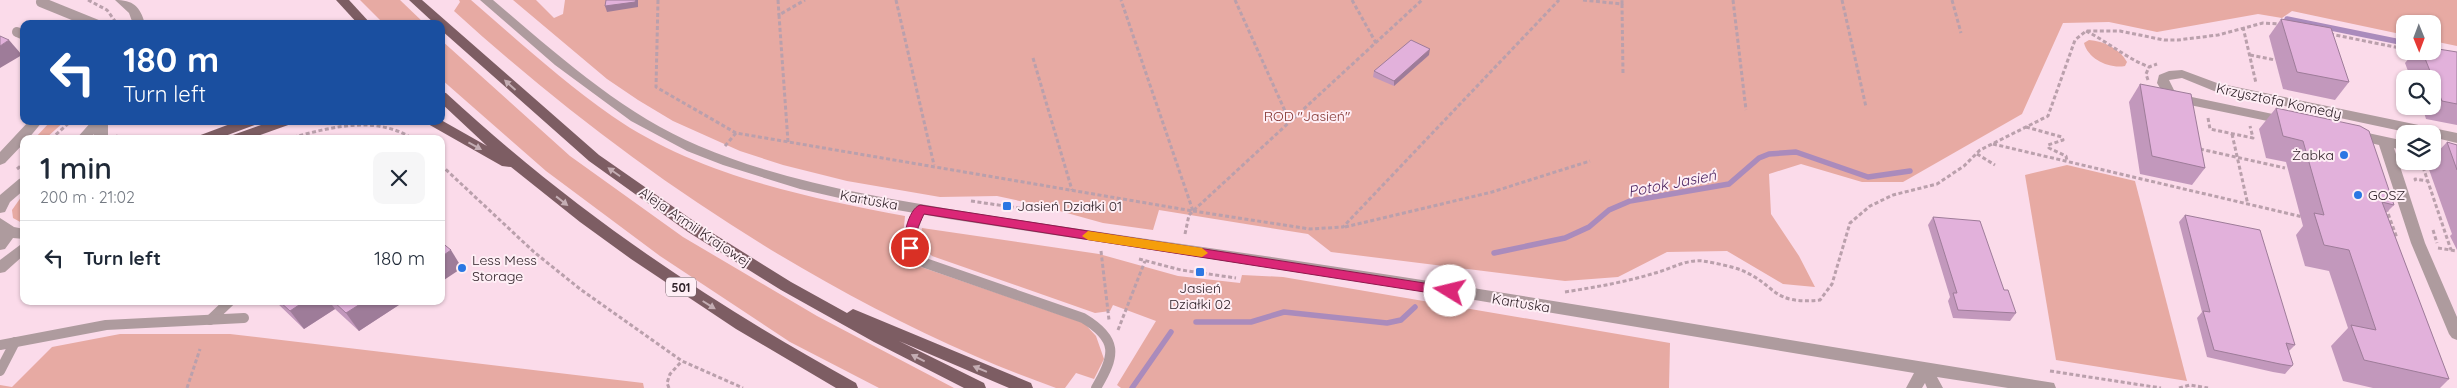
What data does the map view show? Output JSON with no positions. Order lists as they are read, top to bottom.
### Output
{
  "streets": {
    "main road": ["Aleja Armii Krajowej", "501"],
    "street": ["Krzysztofa Komedy", "Kartuska"]
  },
  "water": ["Potok Jasień"],
  "parks": ["ROD \"Jasień\""],
  "places": {
    "other": ["Żabka", "GOSZ", "Less Mess Storage"],
    "transit": ["Jasień Działki 01", "Jasień Działki 02"]
  },
  "north": "bottom",
  "page": {
    "turn": ["180 m", "Turn left"],
    "heading": ["1 min", "200 m · 21:02"],
    "list": [
      {
        "name": "Turn left",
        "value": "180 m"
      }
    ]
  }
}
